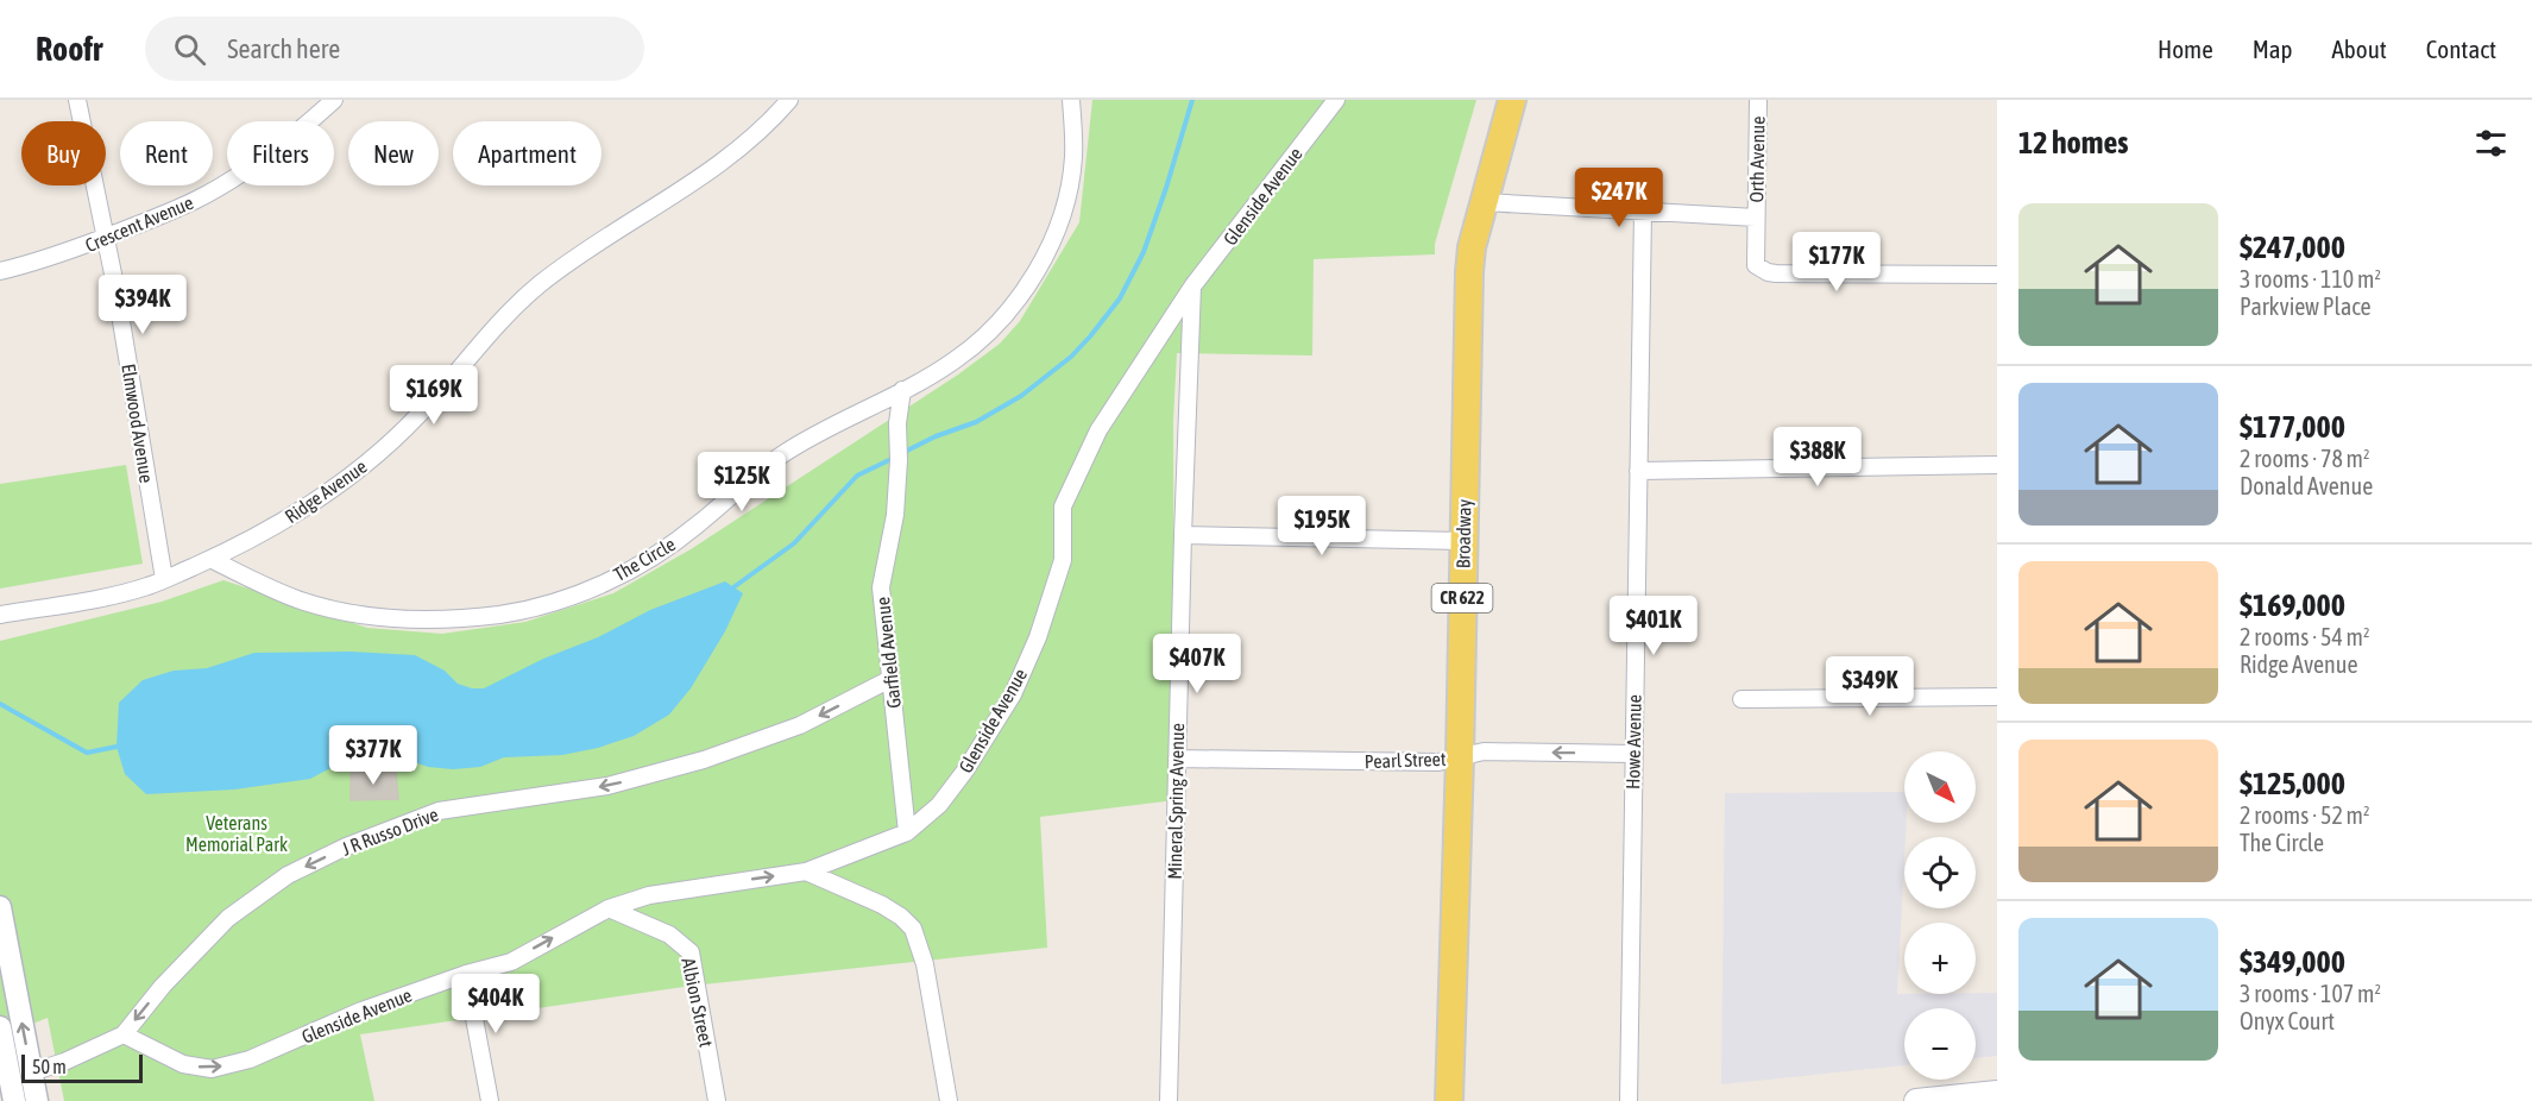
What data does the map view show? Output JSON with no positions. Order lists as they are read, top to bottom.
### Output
{
  "streets": {
    "main road": ["Broadway", "CR 622"],
    "street": [
      "Orth Avenue",
      "Glenside Avenue",
      "Crescent Avenue",
      "Elmwood Avenue",
      "Ridge Avenue",
      "The Circle",
      "Garfield Avenue",
      "Howe Avenue",
      "Pearl Street",
      "Mineral Spring Avenue",
      "J R Russo Drive",
      "Albion Street"
    ]
  },
  "crossings": [
    ["Glenside Avenue", "Garfield Avenue"],
    ["Glenside Avenue", "Mineral Spring Avenue"],
    ["Glenside Avenue", "J R Russo Drive"],
    ["Glenside Avenue", "Albion Street"],
    ["Crescent Avenue", "Elmwood Avenue"],
    ["Elmwood Avenue", "Ridge Avenue"],
    ["Ridge Avenue", "The Circle"],
    ["Broadway", "Pearl Street"],
    ["The Circle", "Garfield Avenue"],
    ["Garfield Avenue", "J R Russo Drive"],
    ["Howe Avenue", "Pearl Street"],
    ["Pearl Street", "Mineral Spring Avenue"]
  ],
  "one_way": ["Glenside Avenue", "Pearl Street", "J R Russo Drive"],
  "parks": ["Veterans Memorial Park"],
  "scale_bar": "50 m",
  "north": "bottom right",
  "page": {
    "header": "Roofr",
    "search": "Search here",
    "nav": [
      "Home",
      "Map",
      "About",
      "Contact"
    ],
    "heading": "12 homes",
    "chip": [
      "Buy",
      "Rent",
      "Filters",
      "New",
      "Apartment"
    ],
    "price": [
      "$247K",
      "$177K",
      "$394K",
      "$169K",
      "$388K",
      "$125K",
      "$195K",
      "$401K",
      "$407K",
      "$349K",
      "$377K",
      "$404K"
    ],
    "list": [
      {
        "name": "$247,000",
        "note": "3 rooms · 110 m² · Parkview Place"
      },
      {
        "name": "$177,000",
        "note": "2 rooms · 78 m² · Donald Avenue"
      },
      {
        "name": "$169,000",
        "note": "2 rooms · 54 m² · Ridge Avenue"
      },
      {
        "name": "$125,000",
        "note": "2 rooms · 52 m² · The Circle"
      },
      {
        "name": "$349,000",
        "note": "3 rooms · 107 m² · Onyx Court"
      }
    ],
    "map_buttons": ["+", "−"],
    "scale": "50 m"
  }
}
